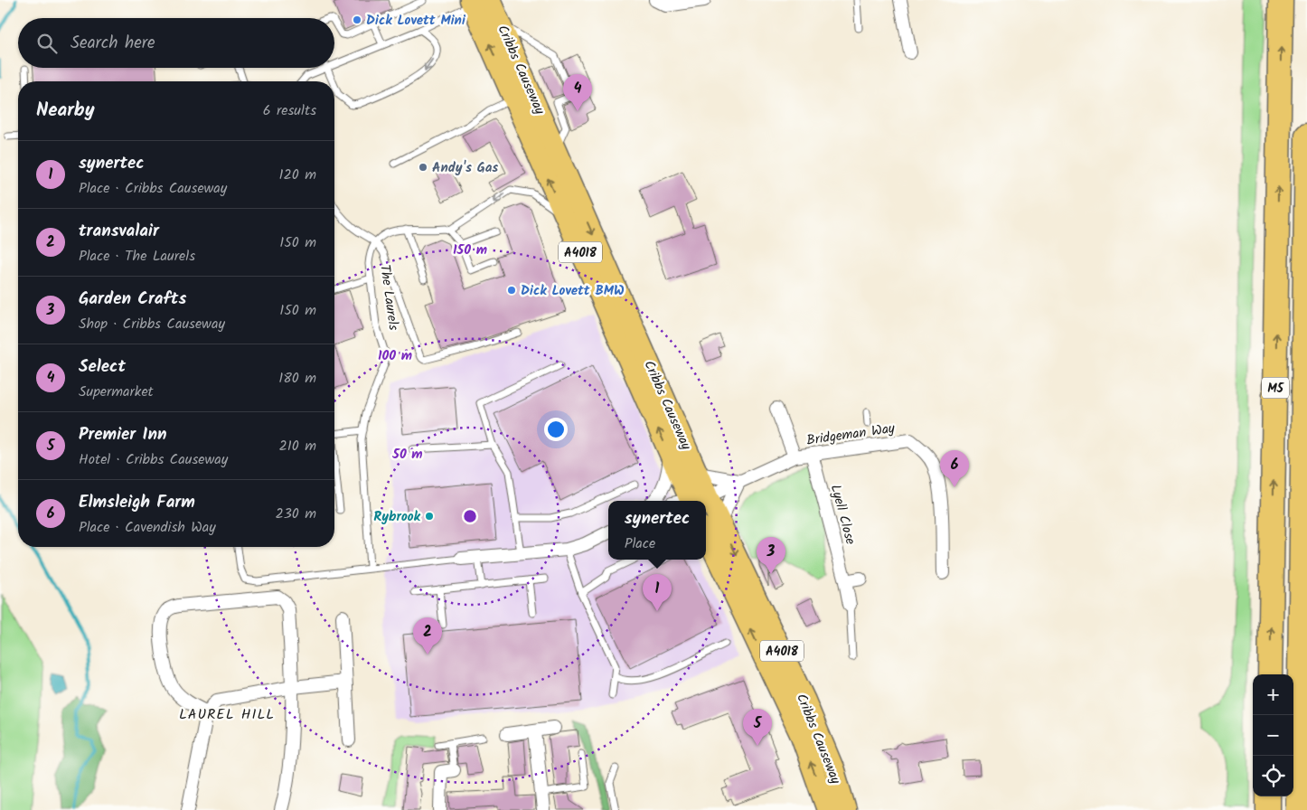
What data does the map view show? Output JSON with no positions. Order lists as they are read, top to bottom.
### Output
{
  "streets": {
    "highway": ["M5"],
    "main road": ["Cribbs Causeway", "A4018"],
    "street": ["Bridgeman Way", "Lyell Close"],
    "lane": ["The Laurels"]
  },
  "crossings": [
    ["Cribbs Causeway", "Bridgeman Way"],
    ["Bridgeman Way", "Lyell Close"]
  ],
  "districts": ["LAUREL HILL"],
  "places": [
    "Dick Lovett Mini",
    "Andy's Gas",
    "Dick Lovett BMW",
    "Rybrook"
  ],
  "page": {
    "search": "Search here",
    "pins": [
      "4",
      "6",
      "3",
      "1",
      "2",
      "5"
    ],
    "heading": ["Nearby", "6 results"],
    "list": [
      {
        "mark": "1",
        "name": "synertec",
        "note": "Place · Cribbs Causeway",
        "value": "120 m"
      },
      {
        "mark": "2",
        "name": "transvalair",
        "note": "Place · The Laurels",
        "value": "150 m"
      },
      {
        "mark": "3",
        "name": "Garden Crafts",
        "note": "Shop · Cribbs Causeway",
        "value": "150 m"
      },
      {
        "mark": "4",
        "name": "Select",
        "note": "Supermarket",
        "value": "180 m"
      },
      {
        "mark": "5",
        "name": "Premier Inn",
        "note": "Hotel · Cribbs Causeway",
        "value": "210 m"
      },
      {
        "mark": "6",
        "name": "Elmsleigh Farm",
        "note": "Place · Cavendish Way",
        "value": "230 m"
      }
    ],
    "popup": ["synertec", "Place"],
    "map_buttons": ["+", "−"]
  },
  "rings": ["150 m", "100 m", "50 m"]
}
